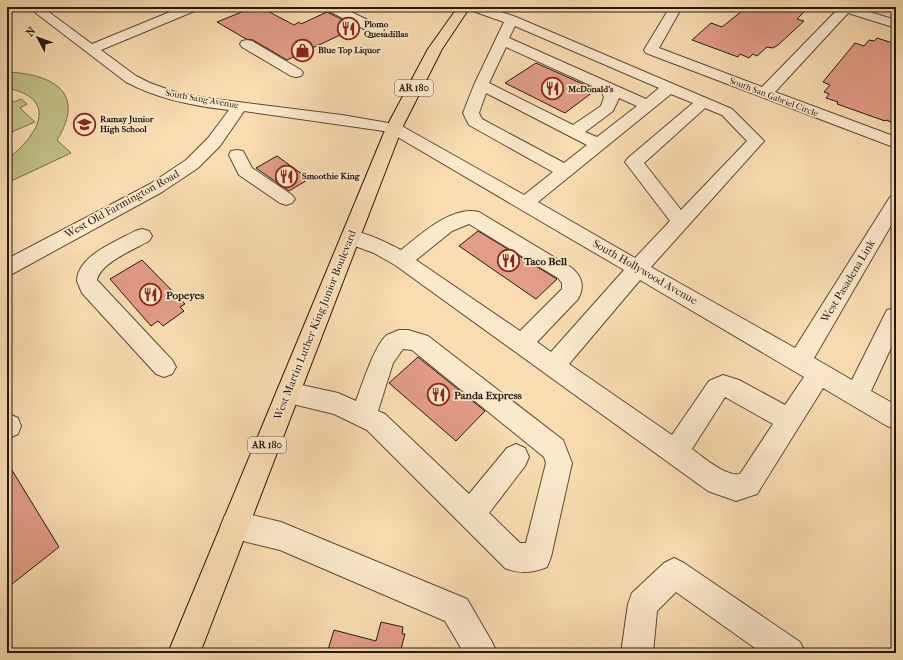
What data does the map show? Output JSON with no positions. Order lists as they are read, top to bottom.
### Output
{
  "streets": {
    "main road": ["AR 180", "West Martin Luther King Junior Boulevard"],
    "street": [
      "South San Gabriel Circle",
      "South Sang Avenue",
      "West Old Farmington Road",
      "South Hollywood Avenue",
      "West Pasadena Link"
    ]
  },
  "crossings": [
    ["South Sang Avenue", "West Old Farmington Road"],
    ["South Sang Avenue", "South Hollywood Avenue"],
    ["South Sang Avenue", "West Martin Luther King Junior Boulevard"],
    ["South Hollywood Avenue", "West Pasadena Link"],
    ["South Hollywood Avenue", "West Martin Luther King Junior Boulevard"],
    ["West Pasadena Link", "West Martin Luther King Junior Boulevard"]
  ],
  "places": {
    "restaurant": [
      "Plomo Quesadillas",
      "McDonald's",
      "Smoothie King",
      "Taco Bell",
      "Popeyes",
      "Panda Express"
    ],
    "shop": ["Blue Top Liquor"],
    "school or university": ["Ramay Junior High School"]
  },
  "north": "top left"
}
